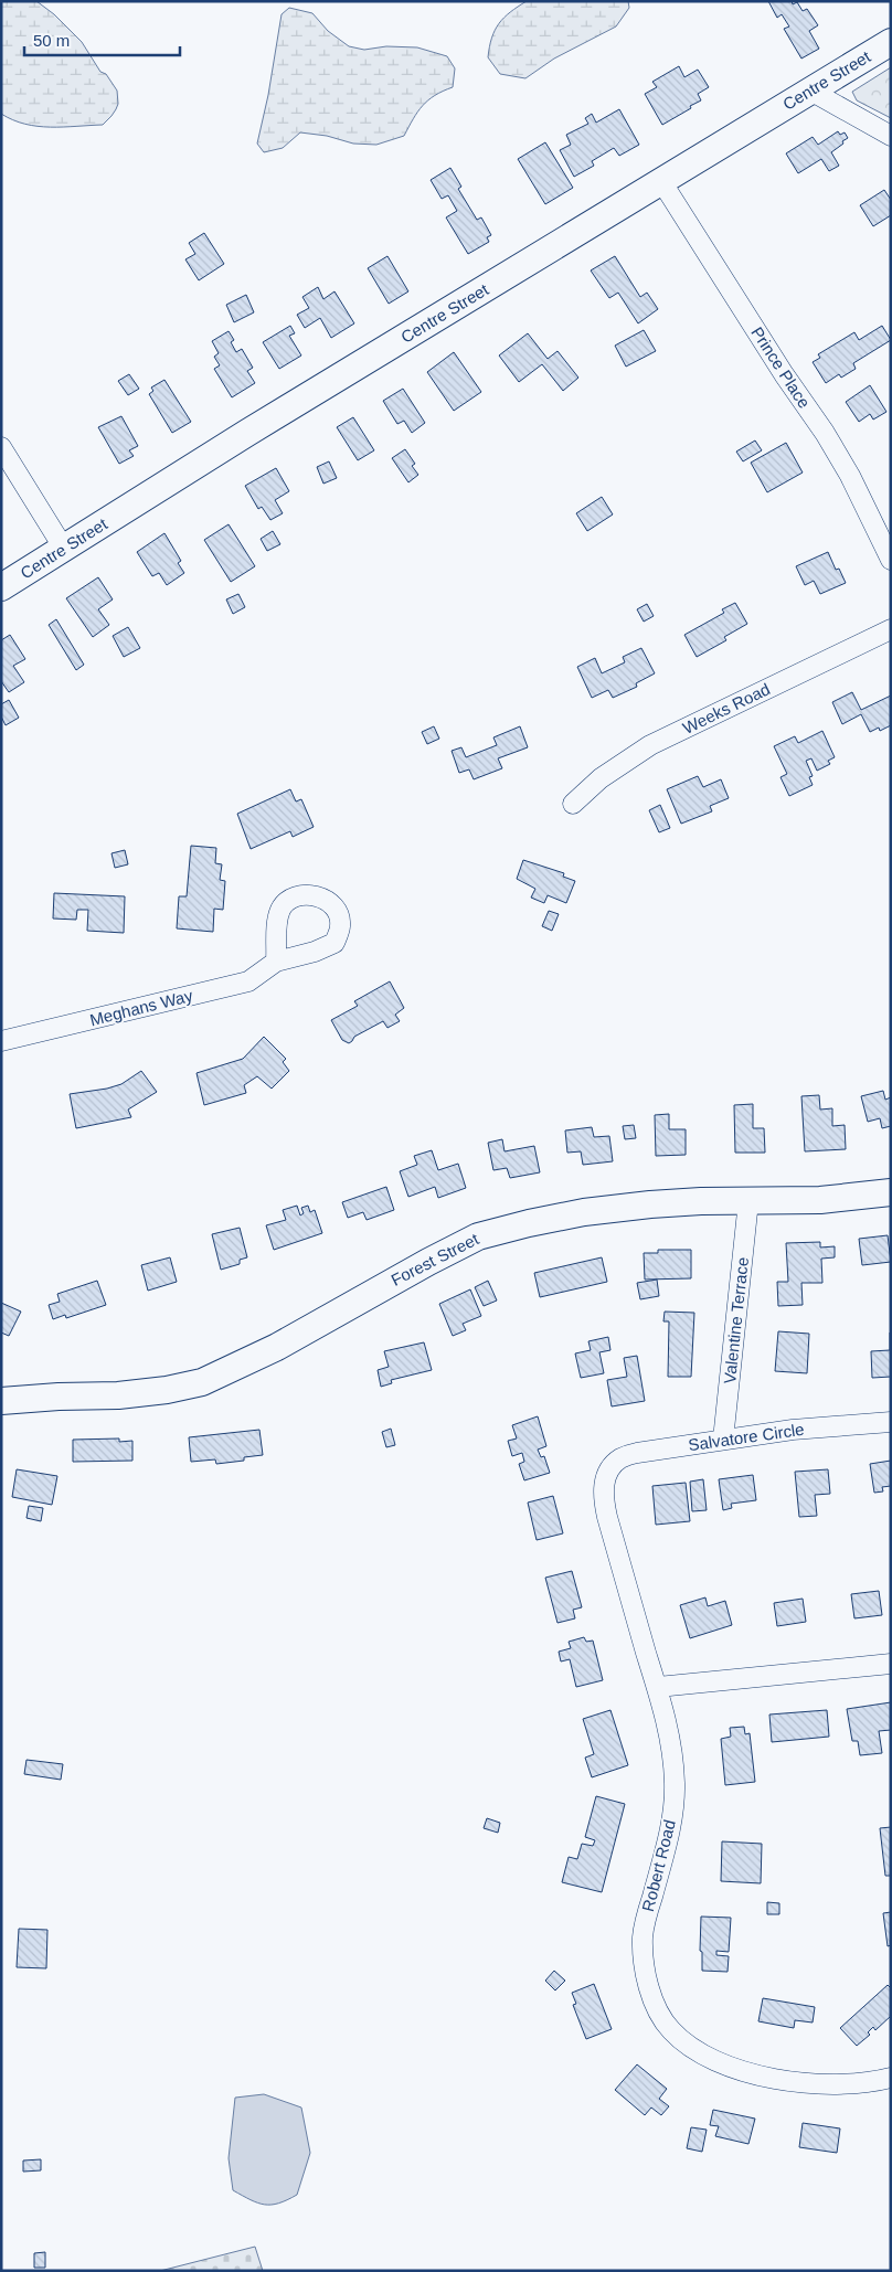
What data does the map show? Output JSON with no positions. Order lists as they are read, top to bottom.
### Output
{
  "streets": {
    "main road": ["Centre Street", "Forest Street"],
    "street": [
      "Prince Place",
      "Weeks Road",
      "Meghans Way",
      "Valentine Terrace",
      "Salvatore Circle",
      "Robert Road"
    ]
  },
  "crossings": [
    ["Centre Street", "Prince Place"],
    ["Forest Street", "Valentine Terrace"],
    ["Valentine Terrace", "Salvatore Circle"],
    ["Salvatore Circle", "Robert Road"]
  ],
  "scale_bar": "50 m"
}
